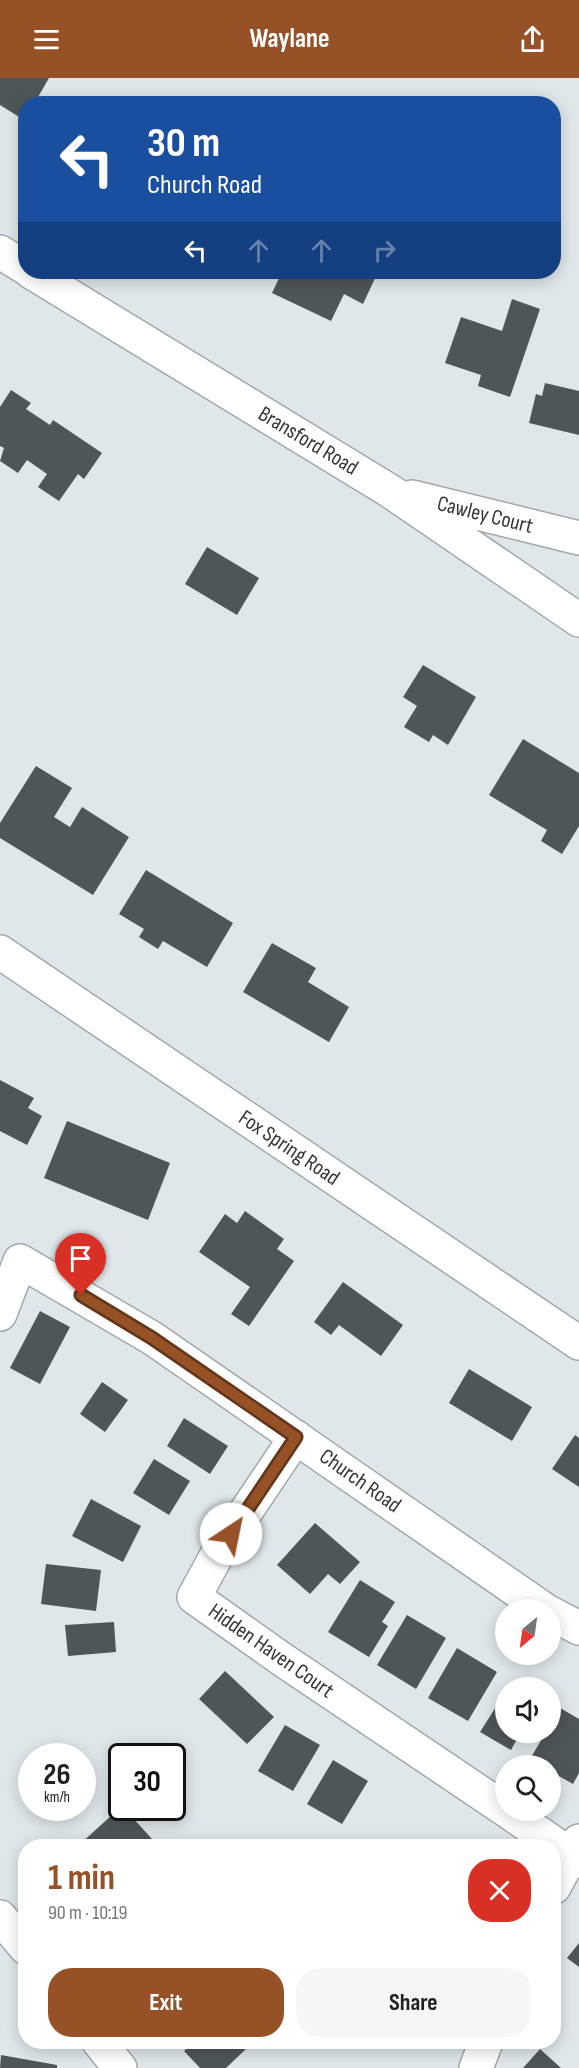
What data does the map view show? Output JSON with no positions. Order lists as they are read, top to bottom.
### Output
{
  "streets": {
    "street": [
      "Bransford Road",
      "Cawley Court",
      "Fox Spring Road",
      "Church Road",
      "Hidden Haven Court"
    ]
  },
  "crossings": [
    ["Bransford Road", "Cawley Court"],
    ["Church Road", "Hidden Haven Court"]
  ],
  "north": "bottom left",
  "page": {
    "header": "Waylane",
    "turn": ["30 m", "Church Road"],
    "speed": "26 km/h",
    "limit": "30",
    "heading": ["1 min", "90 m · 10:19"],
    "buttons": ["Exit", "Share"]
  }
}
